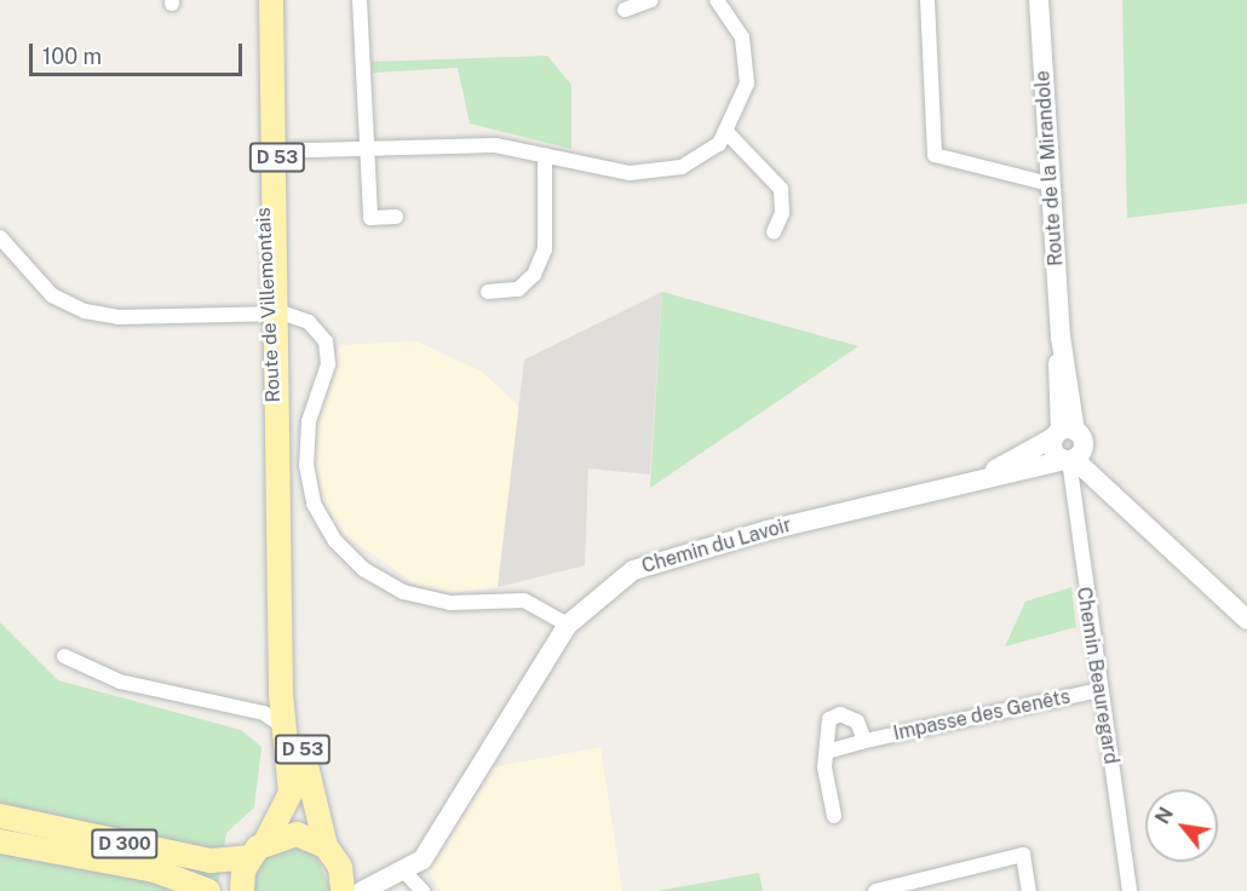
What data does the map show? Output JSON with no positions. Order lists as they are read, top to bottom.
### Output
{
  "streets": {
    "main road": ["D 53", "Route de Villemontais", "D 300"],
    "street": [
      "Route de la Mirandole",
      "Chemin du Lavoir",
      "Chemin Beauregard",
      "Impasse des Genêts"
    ]
  },
  "crossings": [
    ["D 53", "Route de Villemontais"],
    ["D 53", "D 300"],
    ["Route de la Mirandole", "Chemin du Lavoir"],
    ["Route de la Mirandole", "Chemin Beauregard"],
    ["Chemin du Lavoir", "Chemin Beauregard"],
    ["Chemin Beauregard", "Impasse des Genêts"]
  ],
  "scale_bar": "100 m",
  "north": "top left"
}
